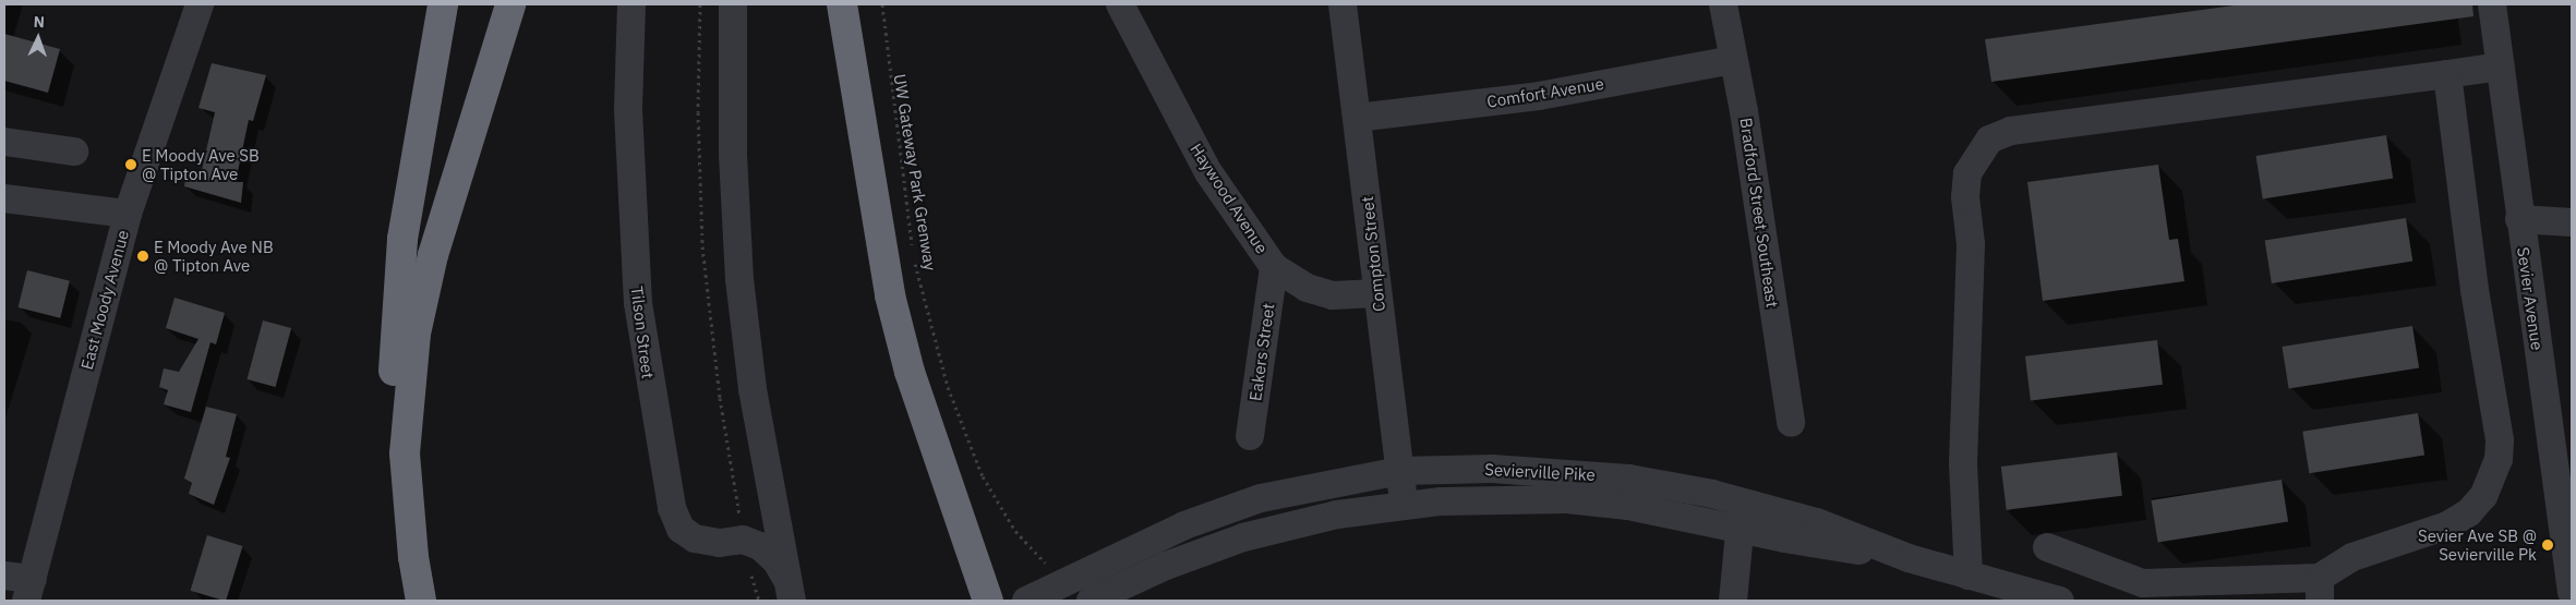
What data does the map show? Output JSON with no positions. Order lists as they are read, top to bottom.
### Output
{
  "streets": {
    "street": [
      "Comfort Avenue",
      "Haywood Avenue",
      "Bradford Street Southeast",
      "Compton Street",
      "Sevier Avenue",
      "East Moody Avenue",
      "Tilson Street",
      "Eakers Street",
      "Sevierville Pike"
    ],
    "path": ["UW Gateway Park Grenway"]
  },
  "crossings": [
    ["Comfort Avenue", "Bradford Street Southeast"],
    ["Comfort Avenue", "Compton Street"],
    ["UW Gateway Park Grenway", "Sevierville Pike"],
    ["Haywood Avenue", "Compton Street"],
    ["Haywood Avenue", "Eakers Street"],
    ["Compton Street", "Sevierville Pike"]
  ],
  "places": ["E Moody Ave SB @ Tipton Ave", "E Moody Ave NB @ Tipton Ave", "Sevier Ave SB @ Sevierville Pk"],
  "north": "top"
}
